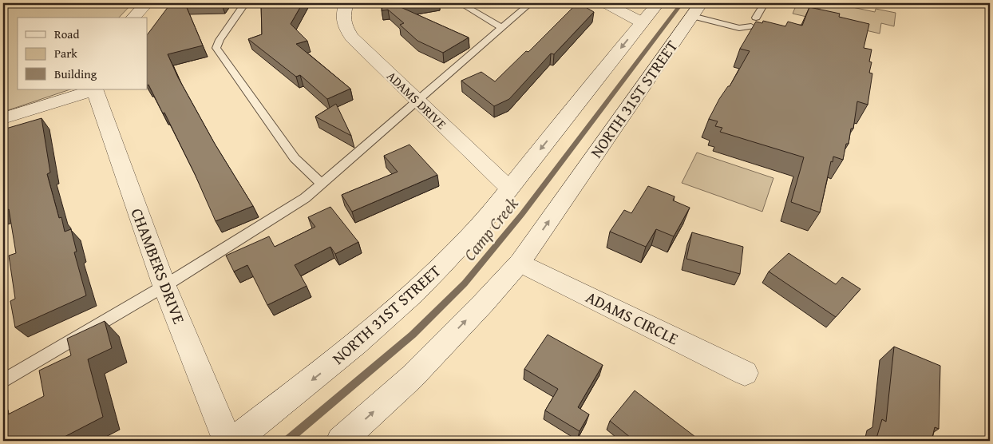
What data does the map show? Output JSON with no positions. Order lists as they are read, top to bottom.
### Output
{
  "streets": {
    "main road": [
      "NORTH 31ST STREET",
      "ADAMS DRIVE",
      "CHAMBERS DRIVE",
      "ADAMS CIRCLE"
    ]
  },
  "crossings": [
    ["NORTH 31ST STREET", "ADAMS DRIVE"],
    ["NORTH 31ST STREET", "ADAMS CIRCLE"]
  ],
  "water": ["Camp Creek"],
  "legend": ["Road", "Park", "Building"]
}
